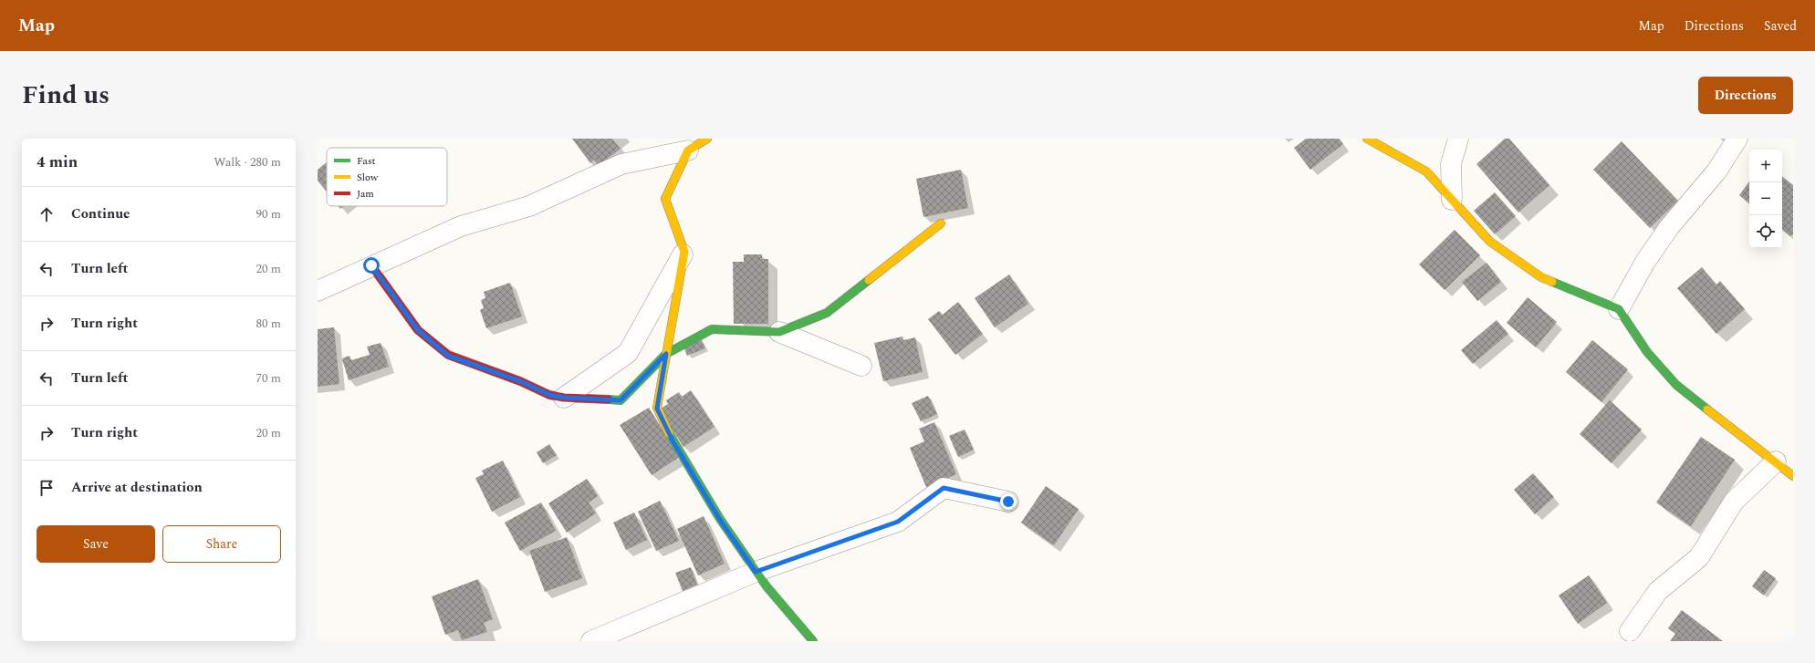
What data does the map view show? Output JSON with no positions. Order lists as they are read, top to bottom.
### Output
{
  "legend": ["Fast", "Slow", "Jam"],
  "page": {
    "header": "Map",
    "nav": ["Map", "Directions", "Saved"],
    "title": "Find us",
    "buttons": [
      "Directions",
      ["Save", "Share"]
    ],
    "heading": ["4 min", "Walk · 280 m"],
    "map_buttons": ["+", "−"],
    "list": [
      ["Continue", "90 m"],
      ["Turn left", "20 m"],
      ["Turn right", "80 m"],
      ["Turn left", "70 m"],
      ["Turn right", "20 m"],
      "Arrive at destination"
    ]
  }
}
